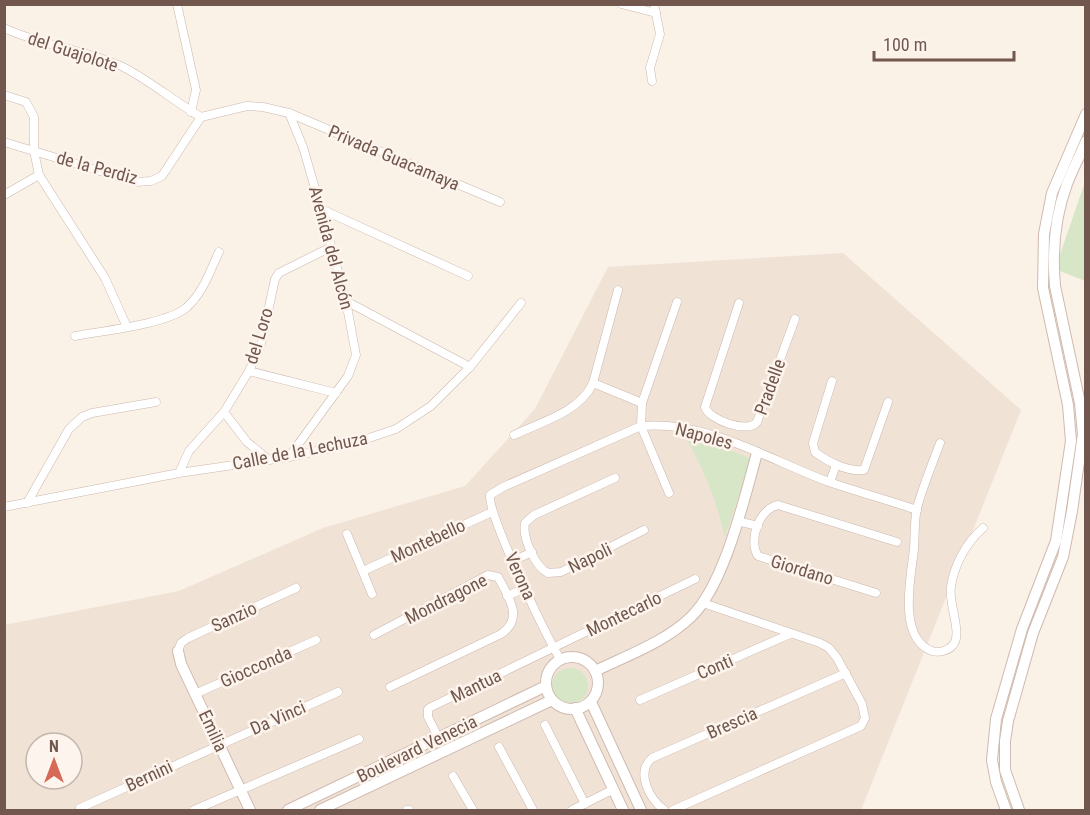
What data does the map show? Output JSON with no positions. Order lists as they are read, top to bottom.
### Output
{
  "streets": {
    "street": [
      "del Guajolote",
      "Privada Guacamaya",
      "de la Perdiz",
      "Avenida del Alcón",
      "del Loro",
      "Pradelle",
      "Napoles",
      "Calle de la Lechuza",
      "Montebello",
      "Napoli",
      "Giordano",
      "Verona",
      "Mondragone",
      "Montecarlo",
      "Sanzio",
      "Giocconda",
      "Conti",
      "Mantua",
      "Da Vinci",
      "Brescia",
      "Emilia",
      "Boulevard Venecia",
      "Bernini"
    ]
  },
  "crossings": [
    ["del Guajolote", "de la Perdiz"],
    ["Privada Guacamaya", "Avenida del Alcón"],
    ["Avenida del Alcón", "del Loro"],
    ["Avenida del Alcón", "Calle de la Lechuza"],
    ["del Loro", "Calle de la Lechuza"],
    ["Napoles", "Verona"],
    ["Montebello", "Verona"],
    ["Verona", "Montecarlo"],
    ["Verona", "Mantua"],
    ["Verona", "Boulevard Venecia"],
    ["Montecarlo", "Mantua"],
    ["Sanzio", "Emilia"],
    ["Giocconda", "Emilia"],
    ["Mantua", "Boulevard Venecia"],
    ["Da Vinci", "Emilia"],
    ["Da Vinci", "Bernini"],
    ["Emilia", "Bernini"]
  ],
  "scale_bar": "100 m",
  "north": "top"
}
